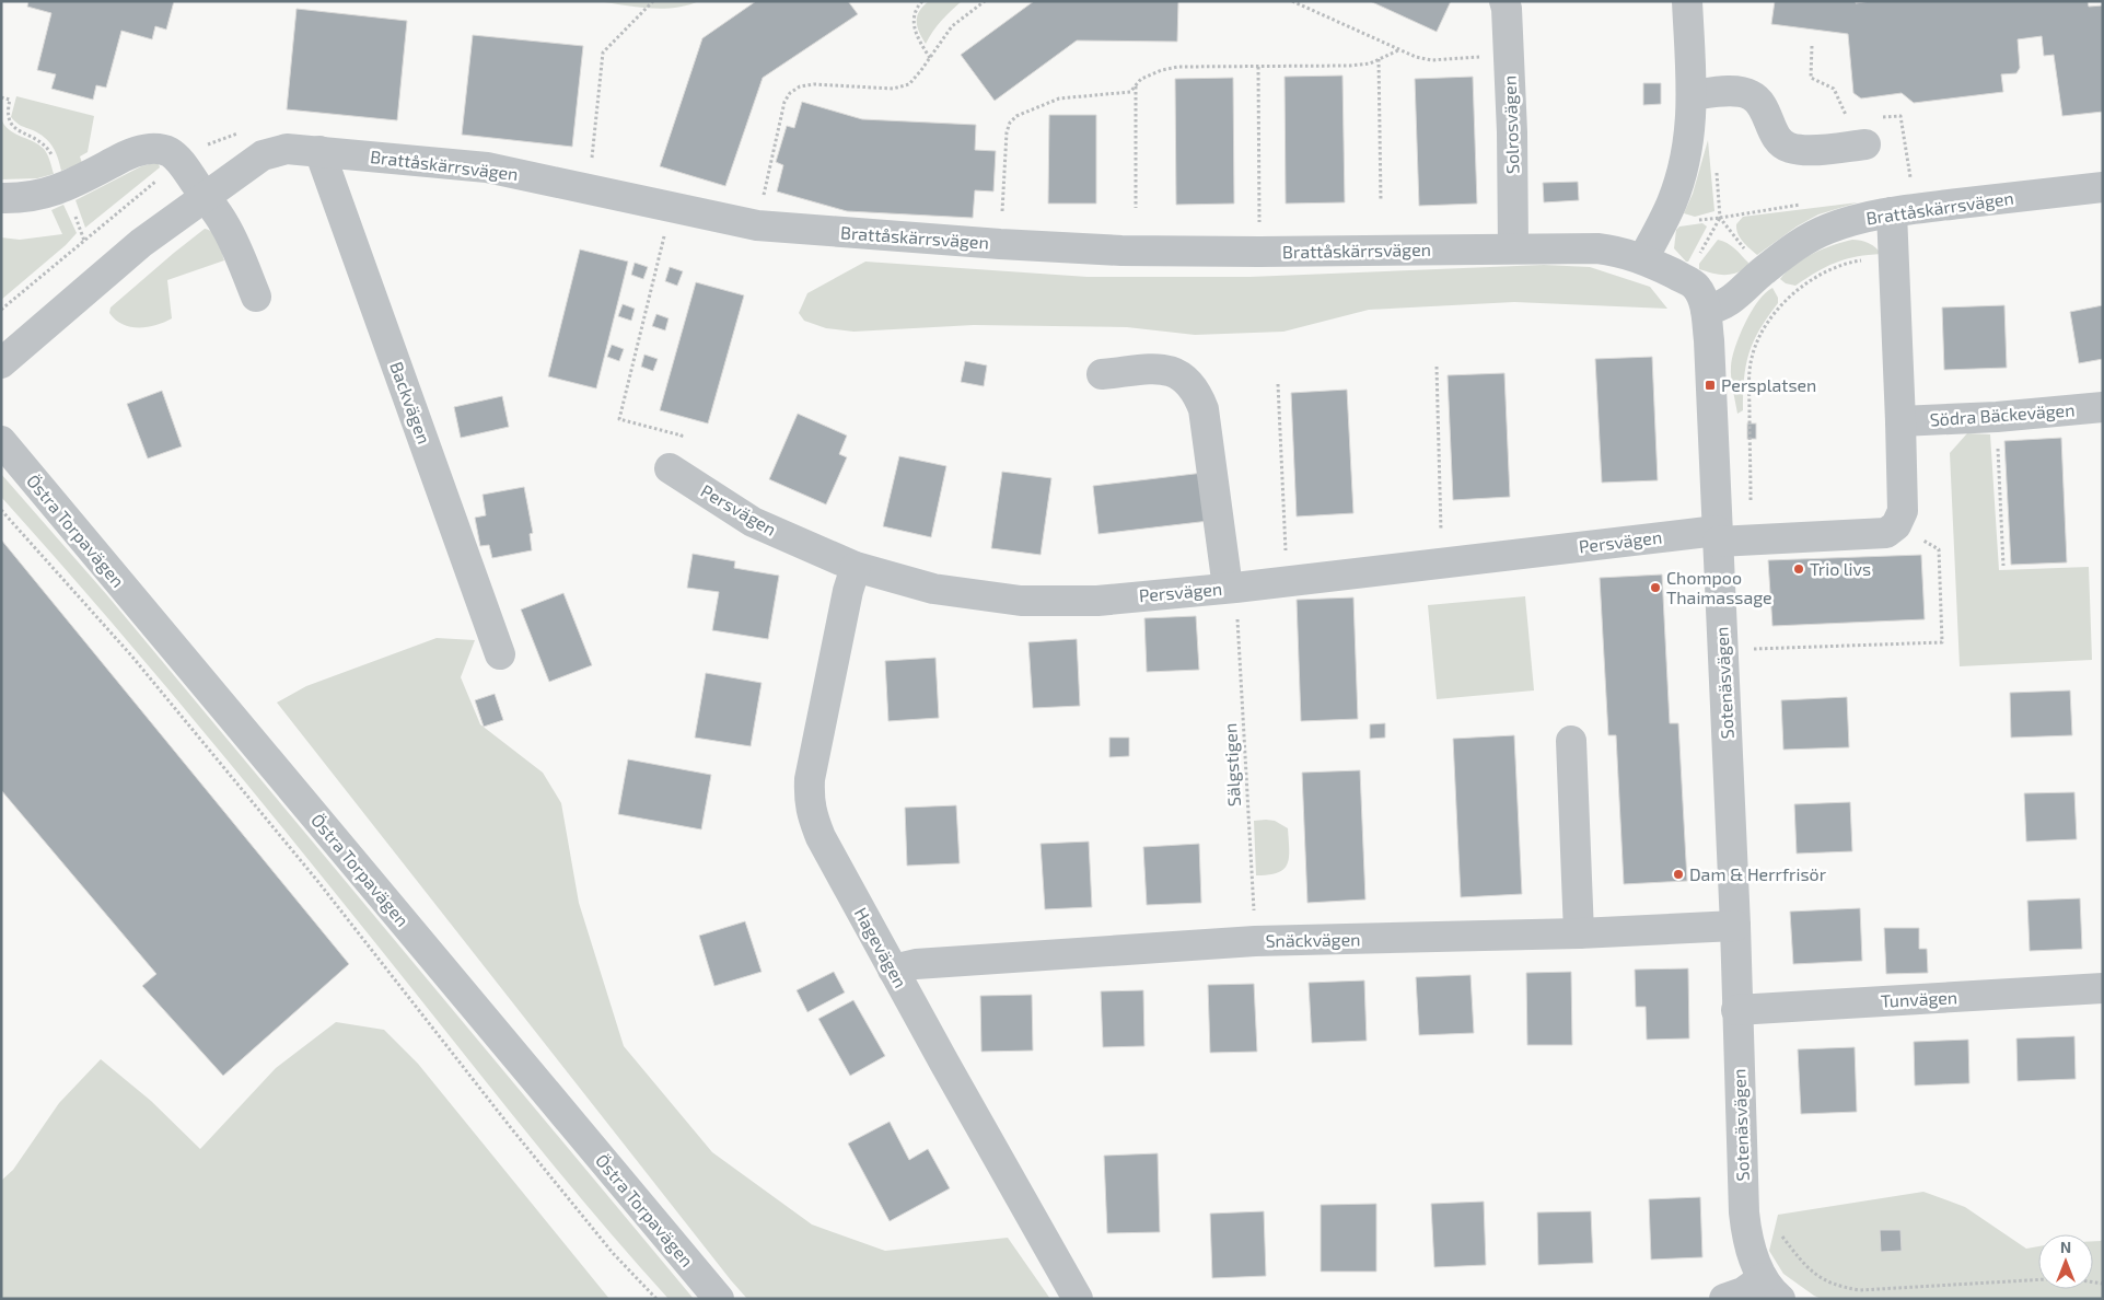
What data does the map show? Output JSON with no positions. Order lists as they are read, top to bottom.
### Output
{
  "streets": {
    "street": [
      "Solrosvägen",
      "Brattåskärrsvägen",
      "Backvägen",
      "Södra Bäckevägen",
      "Persvägen",
      "Östra Torpavägen",
      "Sotenäsvägen",
      "Snäckvägen",
      "Hagevägen",
      "Tunvägen"
    ],
    "path": ["Sälgstigen"]
  },
  "crossings": [
    ["Solrosvägen", "Brattåskärrsvägen"],
    ["Brattåskärrsvägen", "Backvägen"],
    ["Brattåskärrsvägen", "Sotenäsvägen"],
    ["Persvägen", "Sotenäsvägen"],
    ["Persvägen", "Sälgstigen"],
    ["Persvägen", "Hagevägen"],
    ["Sotenäsvägen", "Snäckvägen"],
    ["Sotenäsvägen", "Tunvägen"],
    ["Sälgstigen", "Snäckvägen"],
    ["Snäckvägen", "Hagevägen"]
  ],
  "places": {
    "transit": ["Persplatsen"],
    "other": ["Trio livs", "Chompoo Thaimassage", "Dam & Herrfrisör"]
  },
  "north": "top"
}
